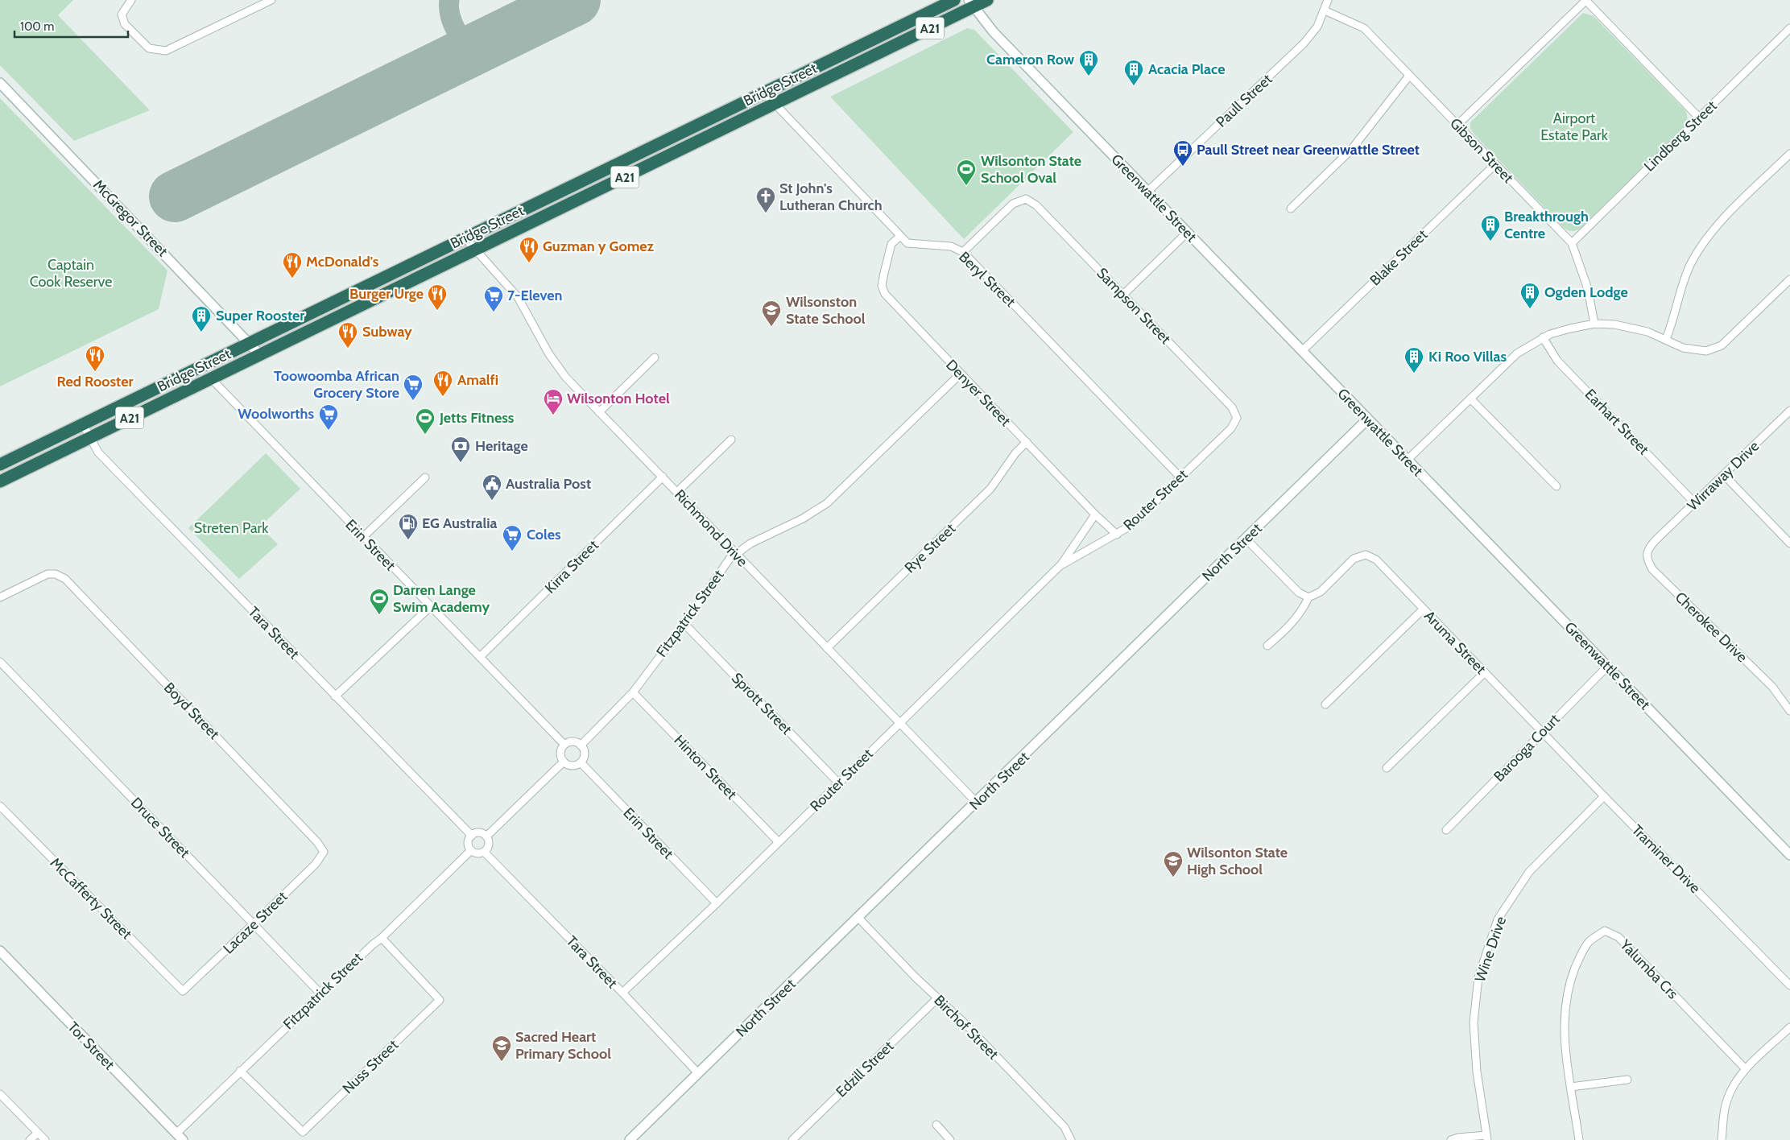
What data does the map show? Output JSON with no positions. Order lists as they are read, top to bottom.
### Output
{
  "streets": {
    "highway": ["A21", "Bridge Street"],
    "street": [
      "Paull Street",
      "Lindberg Street",
      "Gibson Street",
      "Greenwattle Street",
      "McGregor Street",
      "Blake Street",
      "Beryl Street",
      "Sampson Street",
      "Denyer Street",
      "Earhart Street",
      "Wirraway Drive",
      "Router Street",
      "Richmond Drive",
      "Erin Street",
      "Rye Street",
      "North Street",
      "Kirra Street",
      "Fitzpatrick Street",
      "Cherokee Drive",
      "Tara Street",
      "Aruma Street",
      "Sprott Street",
      "Boyd Street",
      "Barooga Court",
      "Hinton Street",
      "Druce Street",
      "Traminer Drive",
      "McCafferty Street",
      "Lacaze Street",
      "Wine Drive",
      "Yalumba Crs",
      "Birchof Street",
      "Tor Street",
      "Nuss Street",
      "Edzill Street"
    ]
  },
  "crossings": [
    ["Bridge Street", "Greenwattle Street"],
    ["Bridge Street", "McGregor Street"],
    ["Bridge Street", "Richmond Drive"],
    ["Bridge Street", "Erin Street"],
    ["Bridge Street", "Tara Street"],
    ["Paull Street", "Gibson Street"],
    ["Paull Street", "Greenwattle Street"],
    ["Lindberg Street", "Gibson Street"],
    ["Gibson Street", "Blake Street"],
    ["Greenwattle Street", "Blake Street"],
    ["Greenwattle Street", "North Street"],
    ["Greenwattle Street", "Barooga Court"],
    ["Beryl Street", "Sampson Street"],
    ["Beryl Street", "Denyer Street"],
    ["Beryl Street", "Router Street"],
    ["Sampson Street", "Router Street"],
    ["Denyer Street", "Router Street"],
    ["Denyer Street", "Rye Street"],
    ["Denyer Street", "Fitzpatrick Street"],
    ["Earhart Street", "Wirraway Drive"],
    ["Wirraway Drive", "Cherokee Drive"],
    ["Router Street", "Richmond Drive"],
    ["Router Street", "Erin Street"],
    ["Router Street", "Tara Street"],
    ["Router Street", "Sprott Street"],
    ["Router Street", "Hinton Street"],
    ["Richmond Drive", "Rye Street"],
    ["Richmond Drive", "North Street"],
    ["Richmond Drive", "Kirra Street"],
    ["Richmond Drive", "Fitzpatrick Street"],
    ["Erin Street", "Kirra Street"],
    ["Erin Street", "Fitzpatrick Street"],
    ["North Street", "Tara Street"],
    ["North Street", "Birchof Street"],
    ["Fitzpatrick Street", "Tara Street"],
    ["Fitzpatrick Street", "Sprott Street"],
    ["Fitzpatrick Street", "Hinton Street"],
    ["Fitzpatrick Street", "Druce Street"],
    ["Fitzpatrick Street", "Tor Street"],
    ["Fitzpatrick Street", "Nuss Street"],
    ["Aruma Street", "Barooga Court"],
    ["Aruma Street", "Traminer Drive"],
    ["Boyd Street", "Lacaze Street"],
    ["Barooga Court", "Traminer Drive"],
    ["Druce Street", "Lacaze Street"],
    ["Traminer Drive", "Wine Drive"],
    ["McCafferty Street", "Lacaze Street"],
    ["Birchof Street", "Edzill Street"]
  ],
  "parks": ["Airport Estate Park", "Captain Cook Reserve", "Streten Park"],
  "places": {
    "building": [
      "Cameron Row",
      "Acacia Place",
      "Breakthrough Centre",
      "Ogden Lodge",
      "Super Rooster",
      "Ki Roo Villas"
    ],
    "bus stop": ["Paull Street near Greenwattle Street"],
    "sports": ["Wilsonton State School Oval", "Jetts Fitness", "Darren Lange Swim Academy"],
    "church": ["St John's Lutheran Church"],
    "restaurant": [
      "Guzman y Gomez",
      "McDonald's",
      "Burger Urge",
      "Subway",
      "Red Rooster",
      "Amalfi"
    ],
    "supermarket": [
      "7-Eleven",
      "Toowoomba African Grocery Store",
      "Woolworths",
      "Coles"
    ],
    "school or university": ["Wilsonston State School", "Wilsonton State High School", "Sacred Heart Primary School"],
    "hotel": ["Wilsonton Hotel"],
    "bank": ["Heritage"],
    "public building": ["Australia Post"],
    "fuel station": ["EG Australia"]
  },
  "scale_bar": "100 m"
}
